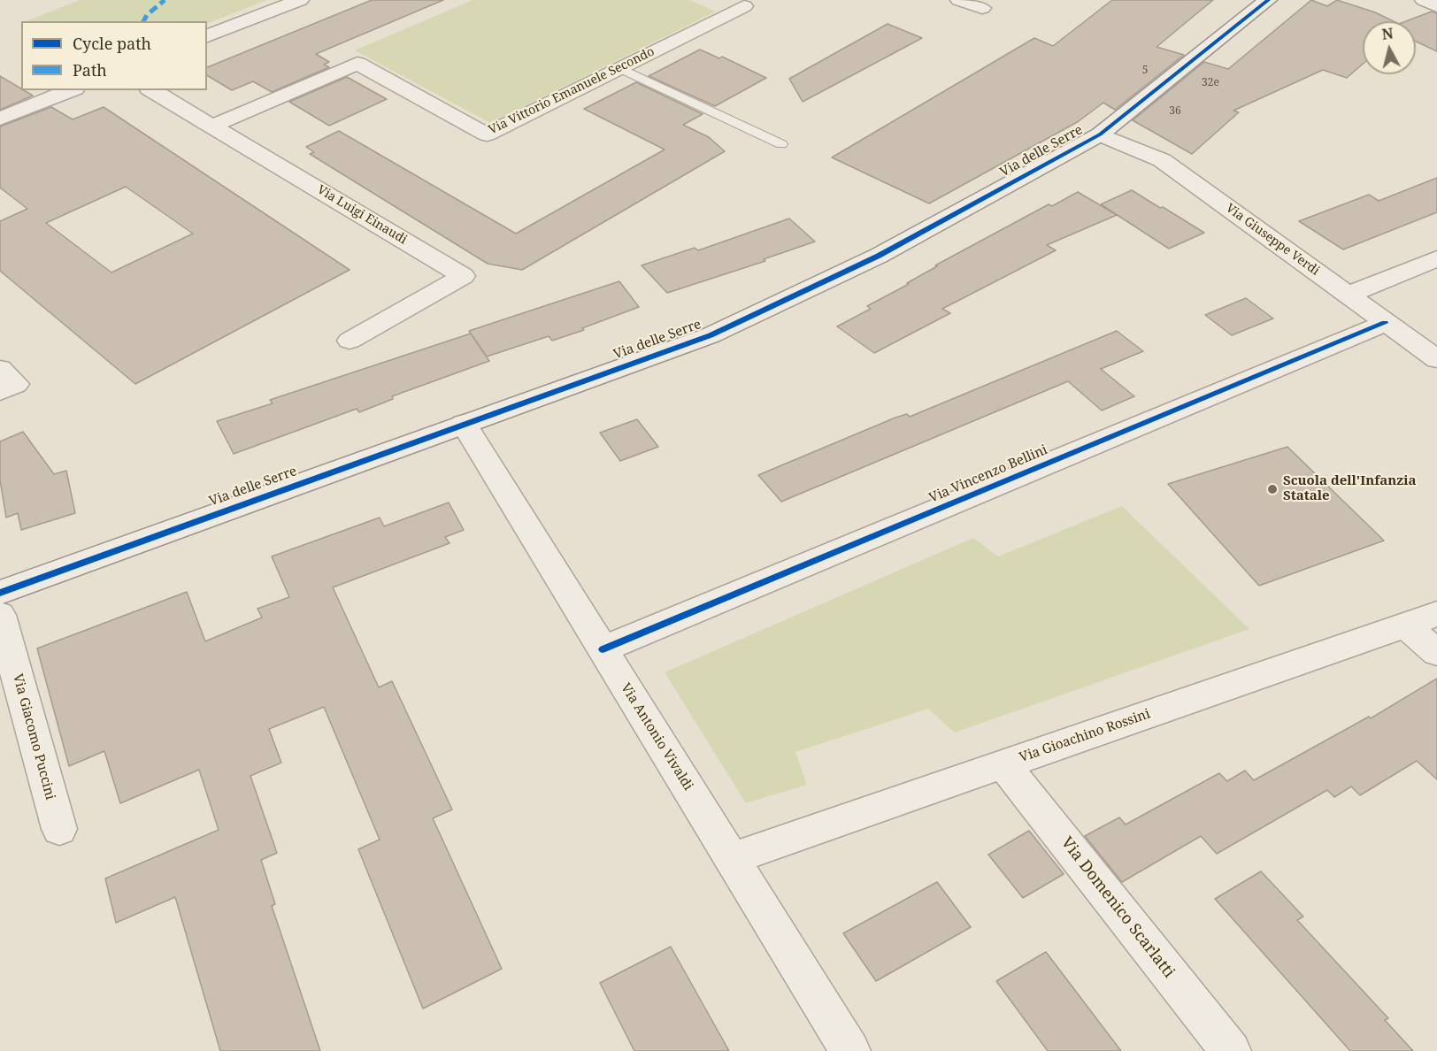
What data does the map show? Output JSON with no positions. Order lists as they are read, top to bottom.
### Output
{
  "streets": {
    "street": [
      "Via Vittorio Emanuele Secondo",
      "Via delle Serre",
      "Via Luigi Einaudi",
      "Via Giuseppe Verdi",
      "Via Vincenzo Bellini",
      "Via Gioachino Rossini",
      "Via Giacomo Puccini",
      "Via Antonio Vivaldi",
      "Via Domenico Scarlatti"
    ]
  },
  "crossings": [
    ["Via Vittorio Emanuele Secondo", "Via Luigi Einaudi"],
    ["Via delle Serre", "Via Giuseppe Verdi"],
    ["Via delle Serre", "Via Antonio Vivaldi"],
    ["Via Giuseppe Verdi", "Via Vincenzo Bellini"],
    ["Via Vincenzo Bellini", "Via Antonio Vivaldi"],
    ["Via Gioachino Rossini", "Via Antonio Vivaldi"],
    ["Via Gioachino Rossini", "Via Domenico Scarlatti"]
  ],
  "places": ["Scuola dell'Infanzia Statale"],
  "house_numbers": ["5", "32e", "36"],
  "legend": ["Cycle path", "Path"],
  "north": "top"
}
